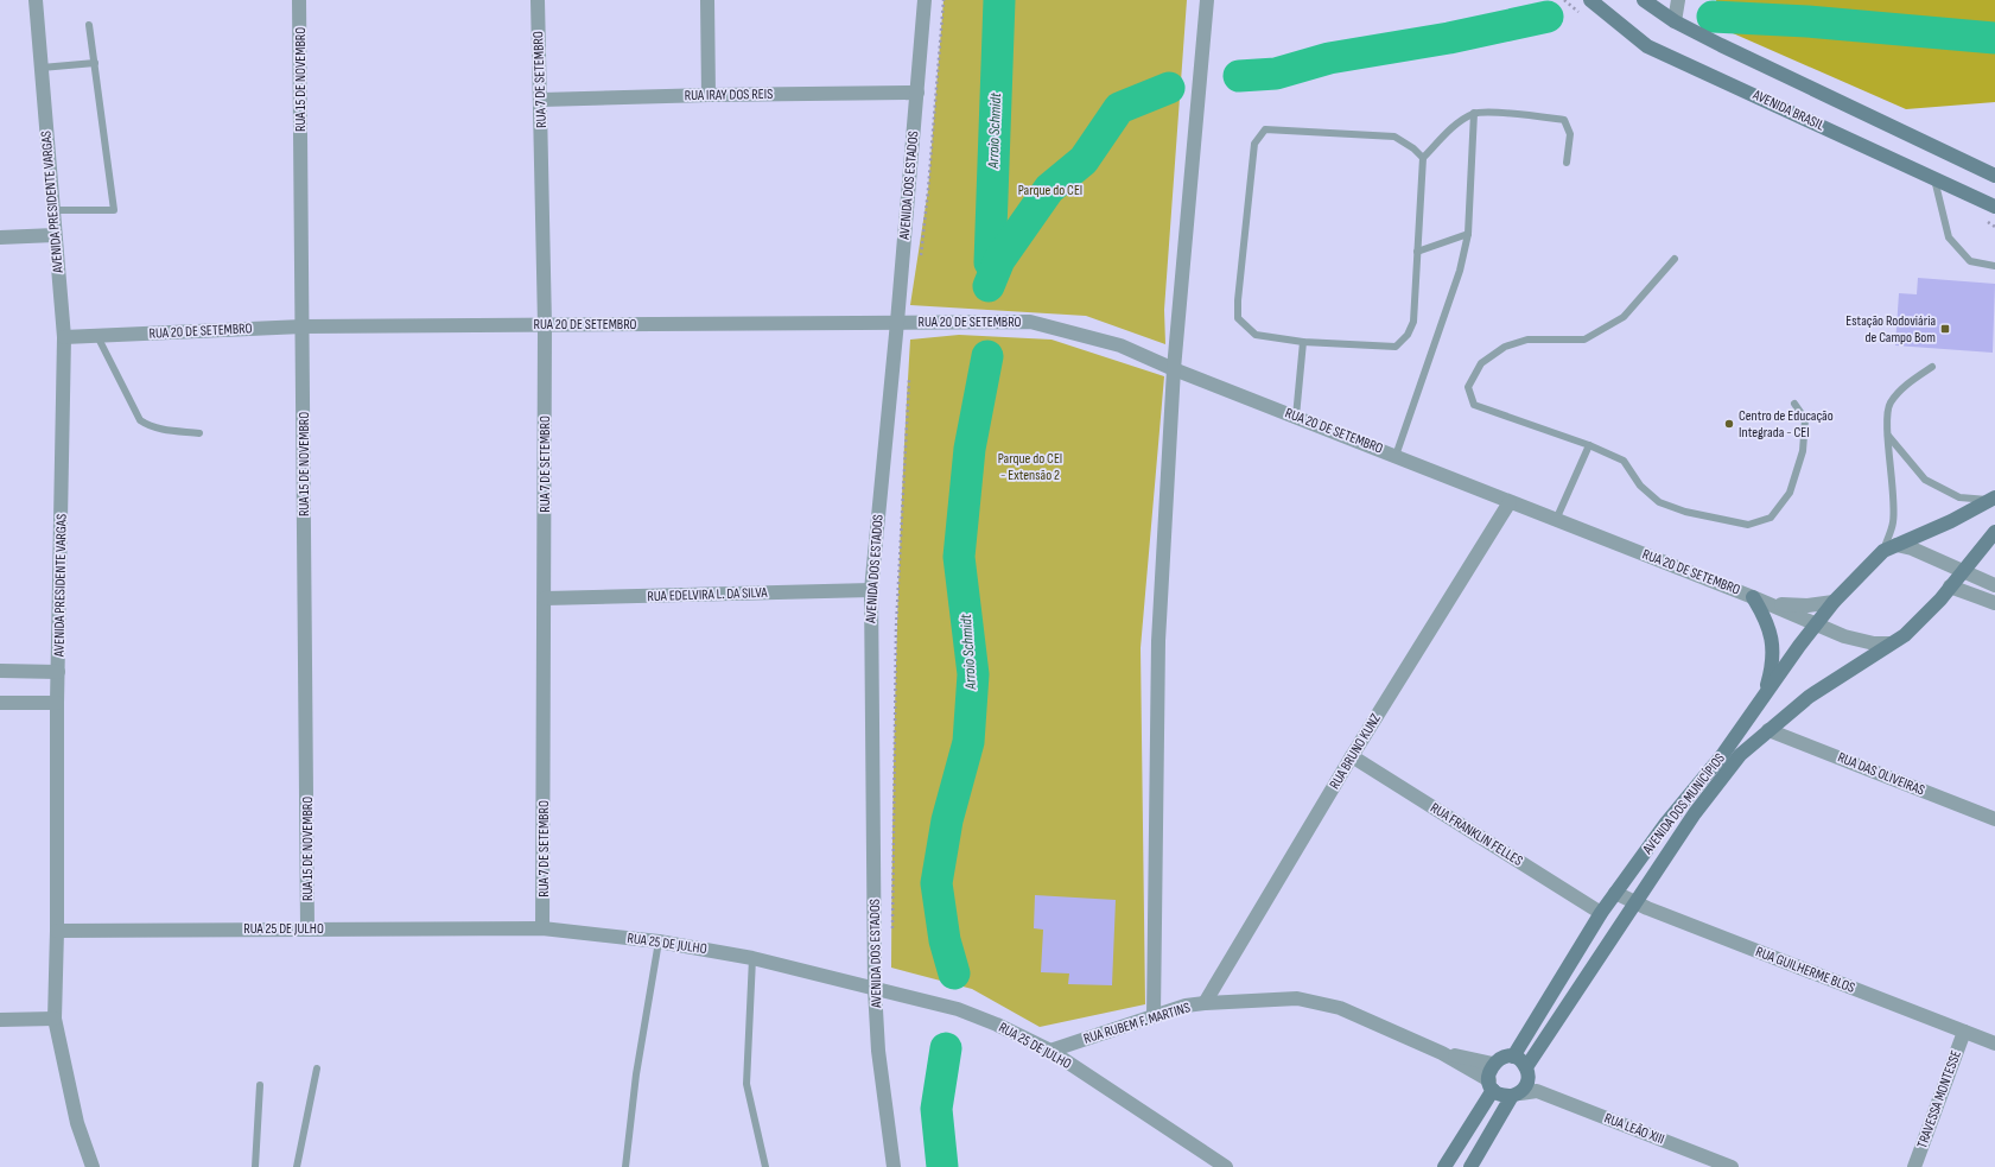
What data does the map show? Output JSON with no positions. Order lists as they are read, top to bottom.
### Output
{
  "streets": {
    "main road": ["AVENIDA BRASIL", "AVENIDA DOS MUNICÍPIOS"],
    "street": [
      "RUA 15 DE NOVEMBRO",
      "RUA 7 DE SETEMBRO",
      "RUA IRAY DOS REIS",
      "AVENIDA DOS ESTADOS",
      "AVENIDA PRESIDENTE VARGAS",
      "RUA 20 DE SETEMBRO",
      "RUA EDELVIRA L. DA SILVA",
      "RUA BRUNO KUNZ",
      "RUA DAS OLIVEIRAS",
      "RUA FRANKLIN FELLES",
      "RUA 25 DE JULHO",
      "RUA GUILHERME BLOS",
      "RUA RUBEM F. MARTINS",
      "TRAVESSA MONTESSE",
      "RUA LEÃO XIII"
    ]
  },
  "crossings": [
    ["RUA 15 DE NOVEMBRO", "RUA 20 DE SETEMBRO"],
    ["RUA 15 DE NOVEMBRO", "RUA 25 DE JULHO"],
    ["RUA 7 DE SETEMBRO", "RUA IRAY DOS REIS"],
    ["RUA 7 DE SETEMBRO", "RUA 20 DE SETEMBRO"],
    ["RUA 7 DE SETEMBRO", "RUA EDELVIRA L. DA SILVA"],
    ["RUA 7 DE SETEMBRO", "RUA 25 DE JULHO"],
    ["RUA IRAY DOS REIS", "AVENIDA DOS ESTADOS"],
    ["AVENIDA DOS ESTADOS", "RUA 20 DE SETEMBRO"],
    ["AVENIDA DOS ESTADOS", "RUA EDELVIRA L. DA SILVA"],
    ["AVENIDA DOS ESTADOS", "RUA 25 DE JULHO"],
    ["AVENIDA PRESIDENTE VARGAS", "RUA 20 DE SETEMBRO"],
    ["AVENIDA PRESIDENTE VARGAS", "RUA 25 DE JULHO"],
    ["RUA 20 DE SETEMBRO", "RUA BRUNO KUNZ"],
    ["RUA 20 DE SETEMBRO", "AVENIDA DOS MUNICÍPIOS"],
    ["RUA BRUNO KUNZ", "RUA FRANKLIN FELLES"],
    ["RUA BRUNO KUNZ", "RUA RUBEM F. MARTINS"],
    ["RUA DAS OLIVEIRAS", "AVENIDA DOS MUNICÍPIOS"],
    ["AVENIDA DOS MUNICÍPIOS", "RUA FRANKLIN FELLES"],
    ["AVENIDA DOS MUNICÍPIOS", "RUA GUILHERME BLOS"],
    ["RUA 25 DE JULHO", "RUA RUBEM F. MARTINS"],
    ["RUA GUILHERME BLOS", "TRAVESSA MONTESSE"]
  ],
  "water": ["Arroio Schmidt"],
  "parks": ["Parque do CEI", "Parque do CEI - Extensão 2"],
  "places": {
    "transit": ["Estação Rodoviária de Campo Bom"],
    "other": ["Centro de Educação Integrada - CEI"]
  }
}
